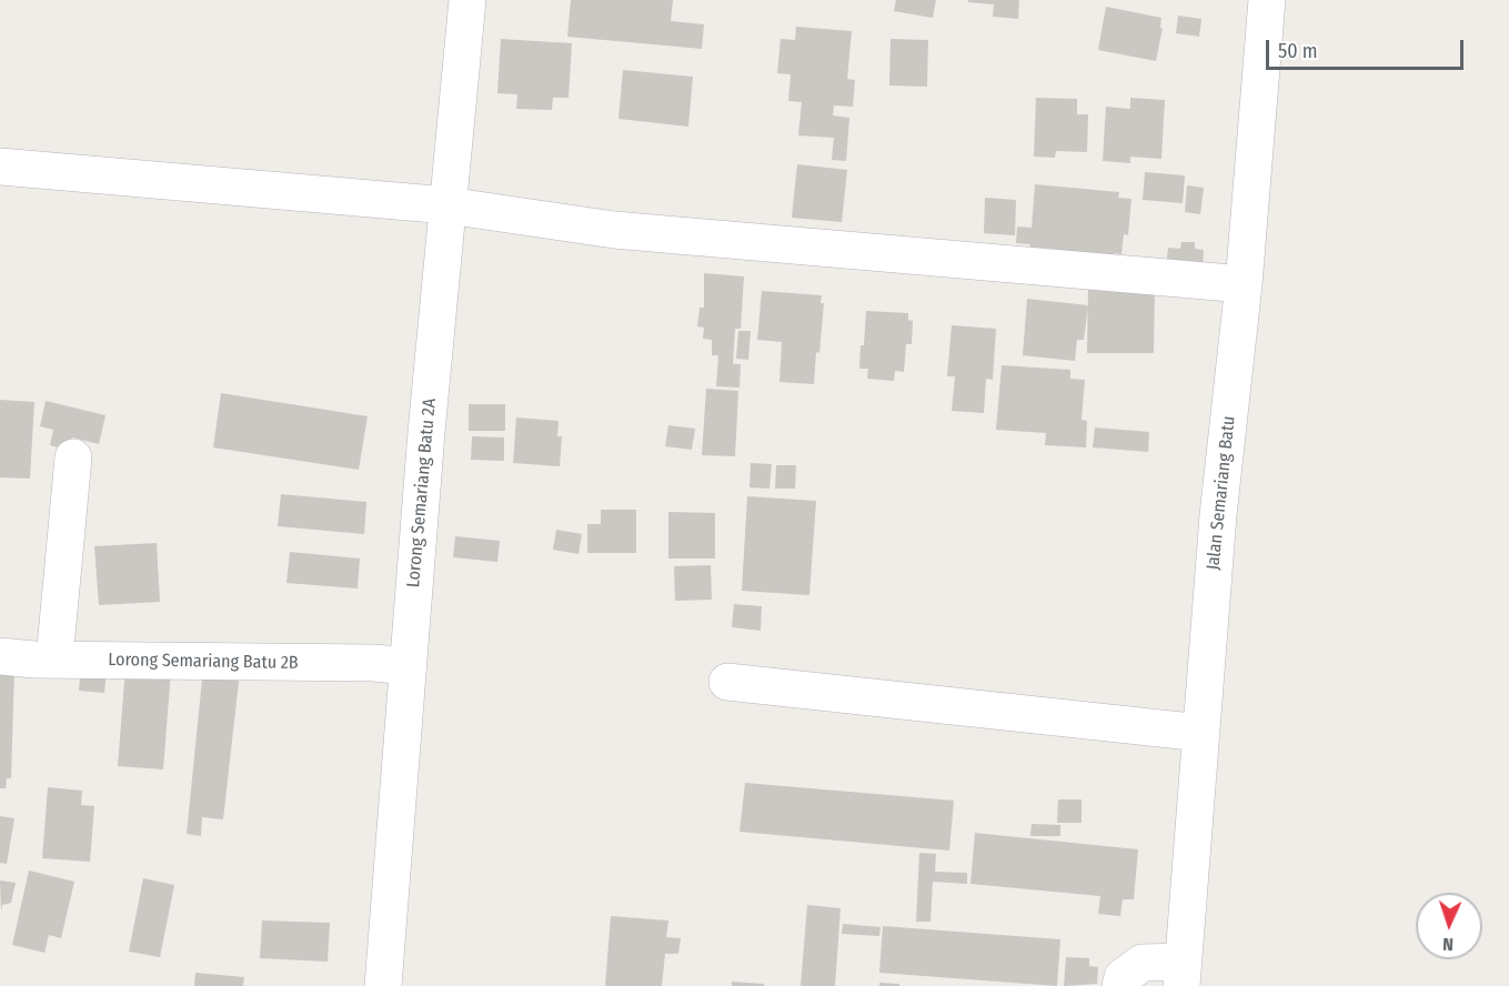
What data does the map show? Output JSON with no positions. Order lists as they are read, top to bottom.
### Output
{
  "streets": {
    "street": ["Lorong Semariang Batu 2A", "Jalan Semariang Batu", "Lorong Semariang Batu 2B"]
  },
  "crossings": [
    ["Lorong Semariang Batu 2A", "Lorong Semariang Batu 2B"]
  ],
  "scale_bar": "50 m",
  "north": "bottom"
}
